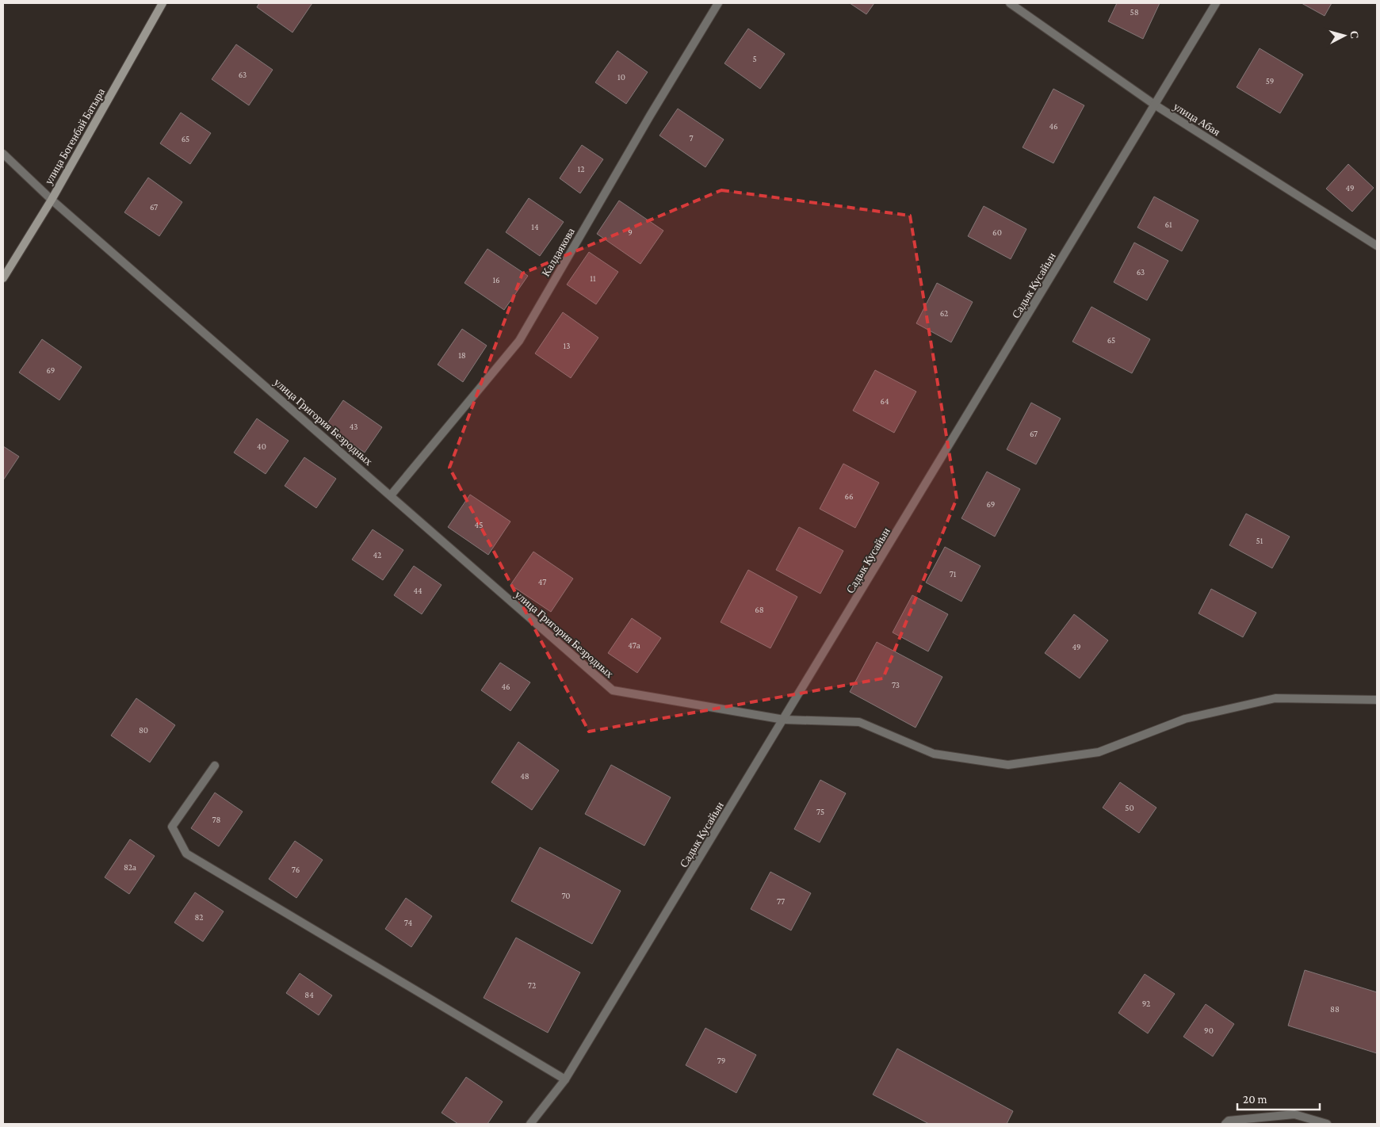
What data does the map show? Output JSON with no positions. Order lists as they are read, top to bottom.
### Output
{
  "streets": {
    "street": [
      "улица Абая",
      "улица Богенбай Батыра",
      "Калдаякова",
      "Садык Кусайын",
      "улица Григория Безродных"
    ]
  },
  "crossings": [
    ["улица Абая", "Садык Кусайын"],
    ["улица Богенбай Батыра", "улица Григория Безродных"],
    ["Калдаякова", "улица Григория Безродных"],
    ["Садык Кусайын", "улица Григория Безродных"]
  ],
  "house_numbers": [
    "58",
    "5",
    "63",
    "10",
    "59",
    "46",
    "7",
    "65",
    "12",
    "49",
    "67",
    "61",
    "14",
    "9",
    "60",
    "63",
    "11",
    "16",
    "62",
    "65",
    "13",
    "18",
    "69",
    "64",
    "43",
    "67",
    "40",
    "66",
    "69",
    "45",
    "51",
    "42",
    "71",
    "47",
    "44",
    "68",
    "47а",
    "49",
    "73",
    "46",
    "80",
    "48",
    "50",
    "75",
    "78",
    "82а",
    "76",
    "70",
    "77",
    "82",
    "74",
    "72",
    "84",
    "92",
    "88",
    "90",
    "79"
  ],
  "scale_bar": "20 m",
  "north": "right"
}
